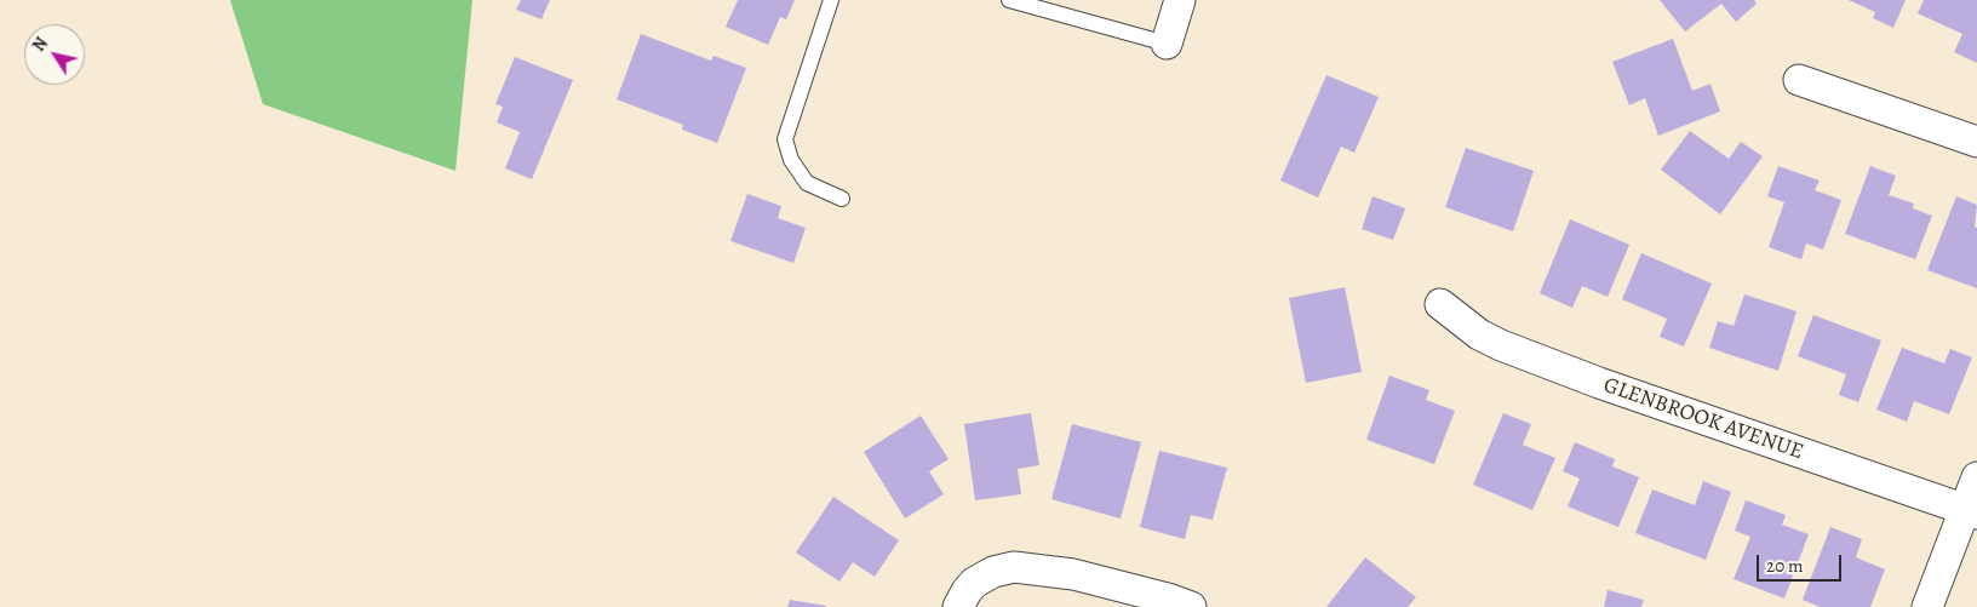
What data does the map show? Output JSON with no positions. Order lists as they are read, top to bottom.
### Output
{
  "streets": {
    "street": ["GLENBROOK AVENUE"]
  },
  "scale_bar": "20 m",
  "north": "top left"
}
